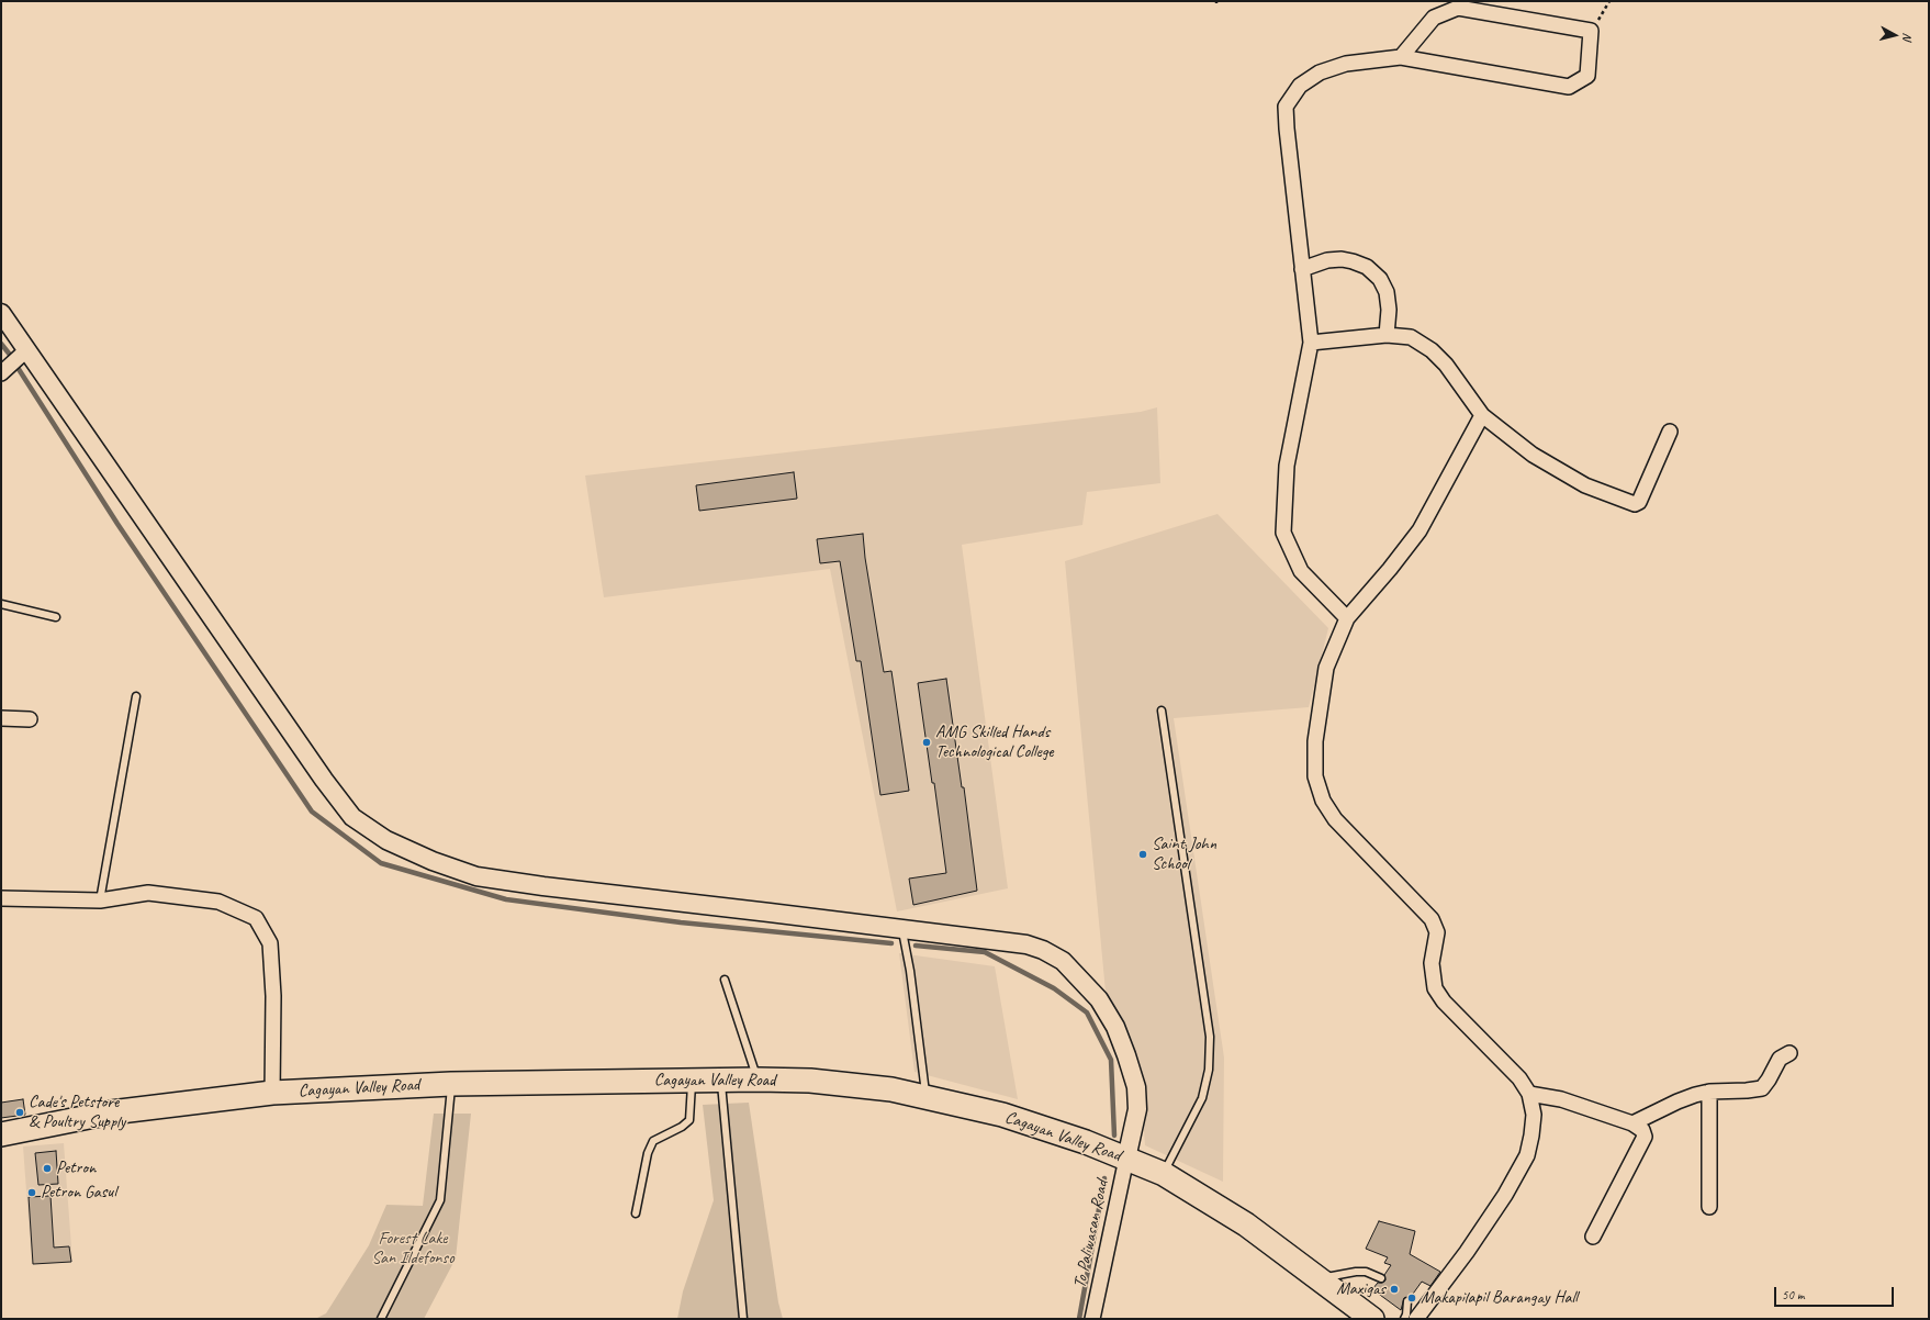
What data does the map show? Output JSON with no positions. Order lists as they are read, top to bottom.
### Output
{
  "streets": {
    "highway": ["Cagayan Valley Road"],
    "street": ["To Paliwasan Road"]
  },
  "crossings": [
    ["Cagayan Valley Road", "To Paliwasan Road"]
  ],
  "parks": ["Forest Lake San Ildefonso"],
  "places": [
    "AMG Skilled Hands Technological College",
    "Saint John School",
    "Cade's Petstore & Poultry Supply",
    "Petron",
    "Petron Gasul",
    "Maxigas",
    "Makapilapil Barangay Hall"
  ],
  "scale_bar": "50 m",
  "north": "right"
}
